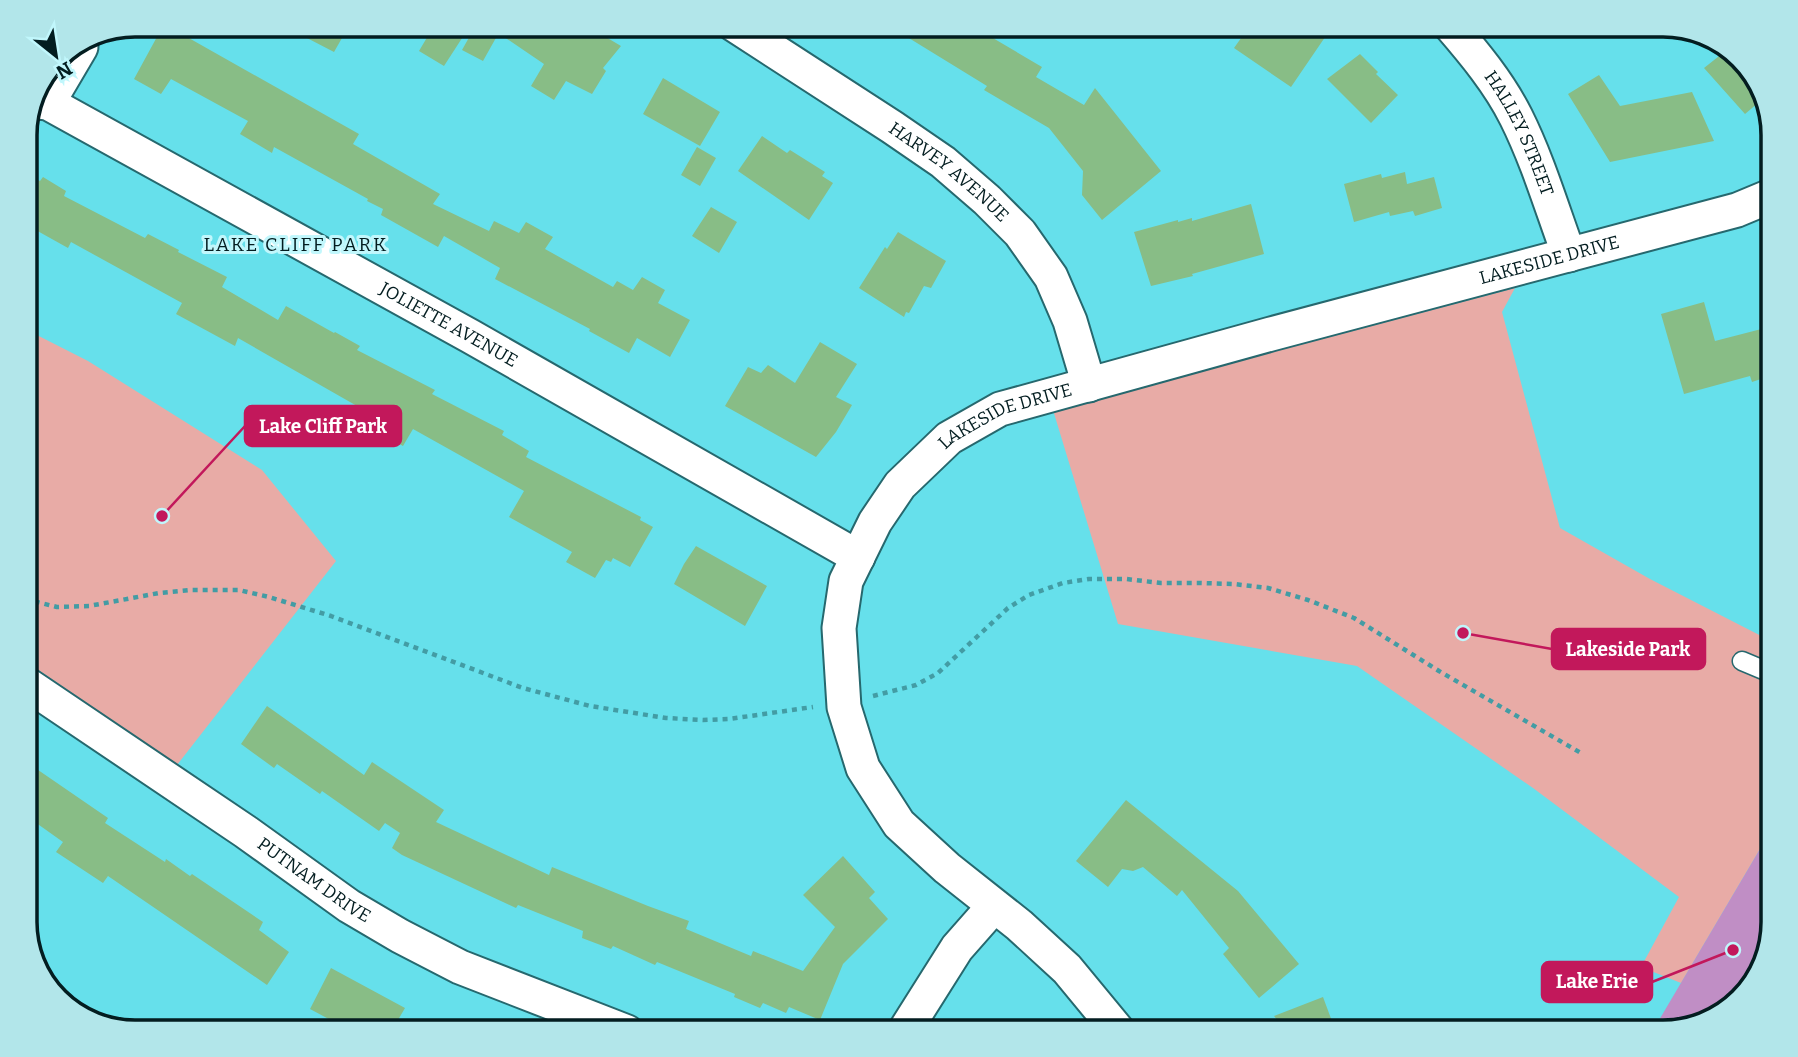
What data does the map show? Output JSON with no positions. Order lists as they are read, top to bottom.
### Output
{
  "streets": {
    "street": [
      "HALLEY STREET",
      "HARVEY AVENUE",
      "LAKESIDE DRIVE",
      "JOLIETTE AVENUE",
      "PUTNAM DRIVE"
    ]
  },
  "crossings": [
    ["HALLEY STREET", "LAKESIDE DRIVE"],
    ["HARVEY AVENUE", "LAKESIDE DRIVE"],
    ["LAKESIDE DRIVE", "JOLIETTE AVENUE"]
  ],
  "districts": ["LAKE CLIFF PARK"],
  "places": ["Lake Cliff Park", "Lakeside Park", "Lake Erie"],
  "north": "bottom right"
}
